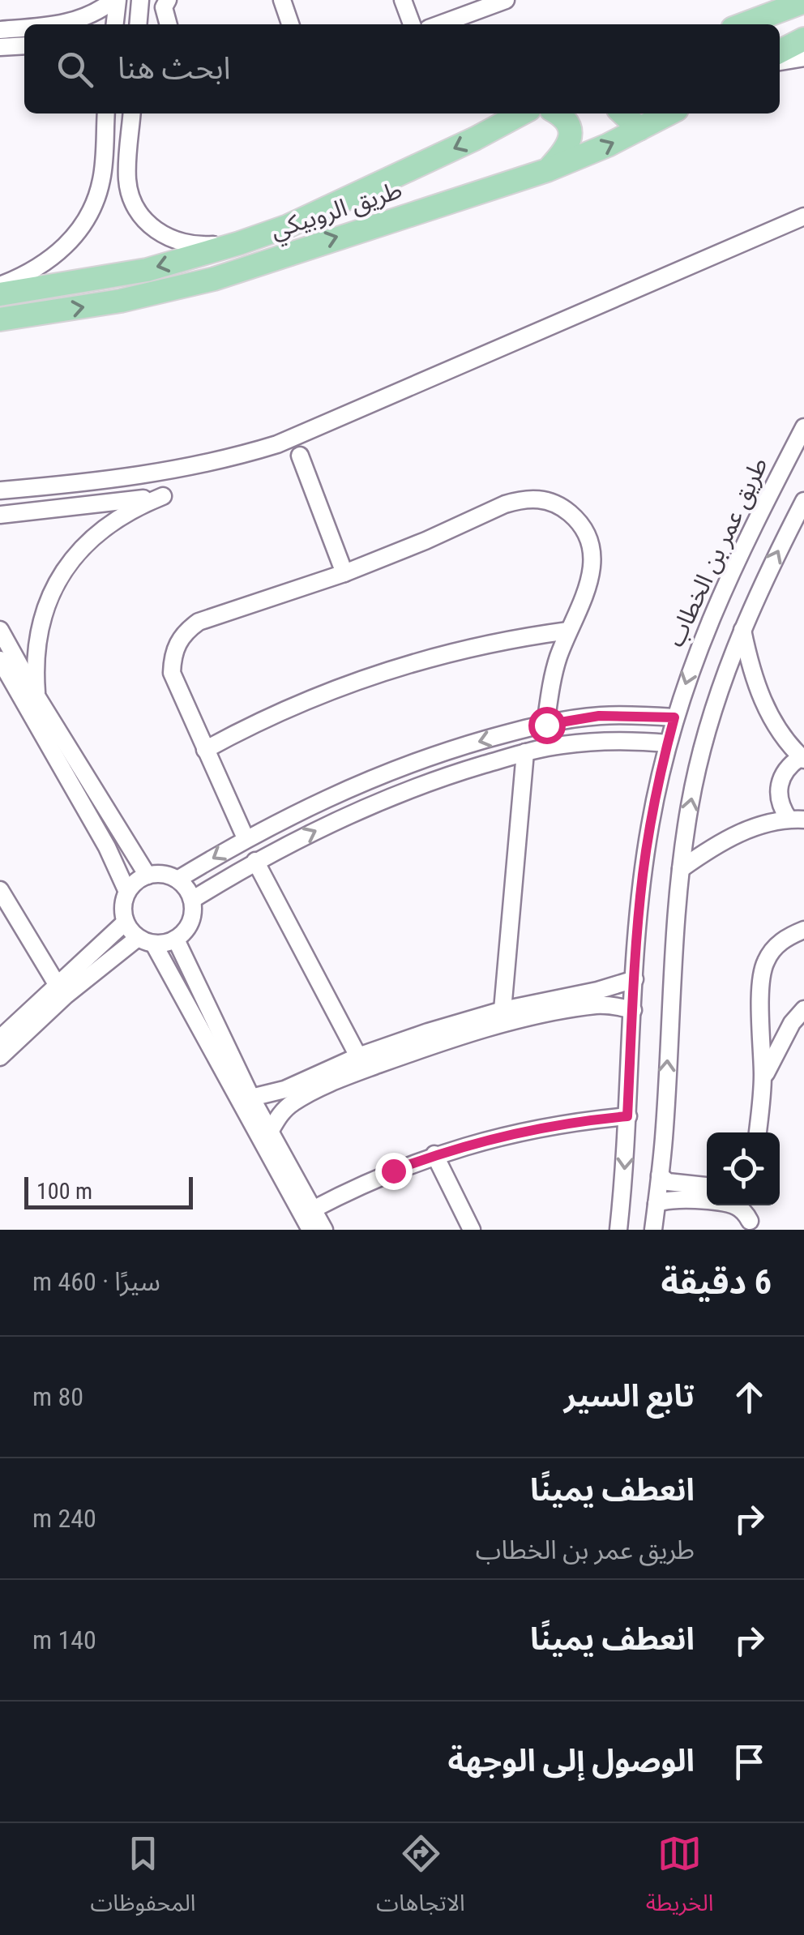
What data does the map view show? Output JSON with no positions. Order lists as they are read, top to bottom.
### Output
{
  "streets": {
    "main road": ["طريق الروبيكي"],
    "street": ["طريق عمر بن الخطاب"]
  },
  "scale_bar": "100 m",
  "page": {
    "search": "ابحث هنا",
    "scale": "100 m",
    "heading": ["6 دقيقة", "سيرًا · 460 m"],
    "list": [
      ["تابع السير", "80 m"],
      ["انعطف يمينًا", "طريق عمر بن الخطاب", "240 m"],
      ["انعطف يمينًا", "140 m"],
      "الوصول إلى الوجهة"
    ],
    "nav": ["الخريطة", "الاتجاهات", "المحفوظات"]
  }
}
